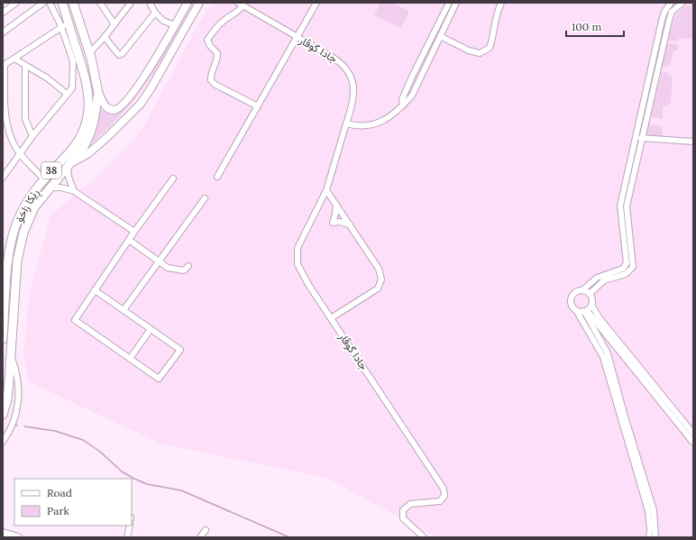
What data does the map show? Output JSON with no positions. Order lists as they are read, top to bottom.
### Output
{
  "streets": {
    "highway": ["38", "ڕێکا زاخۆ"],
    "street": ["جادا گوڤار"]
  },
  "legend": ["Road", "Park"],
  "scale_bar": "100 m"
}
